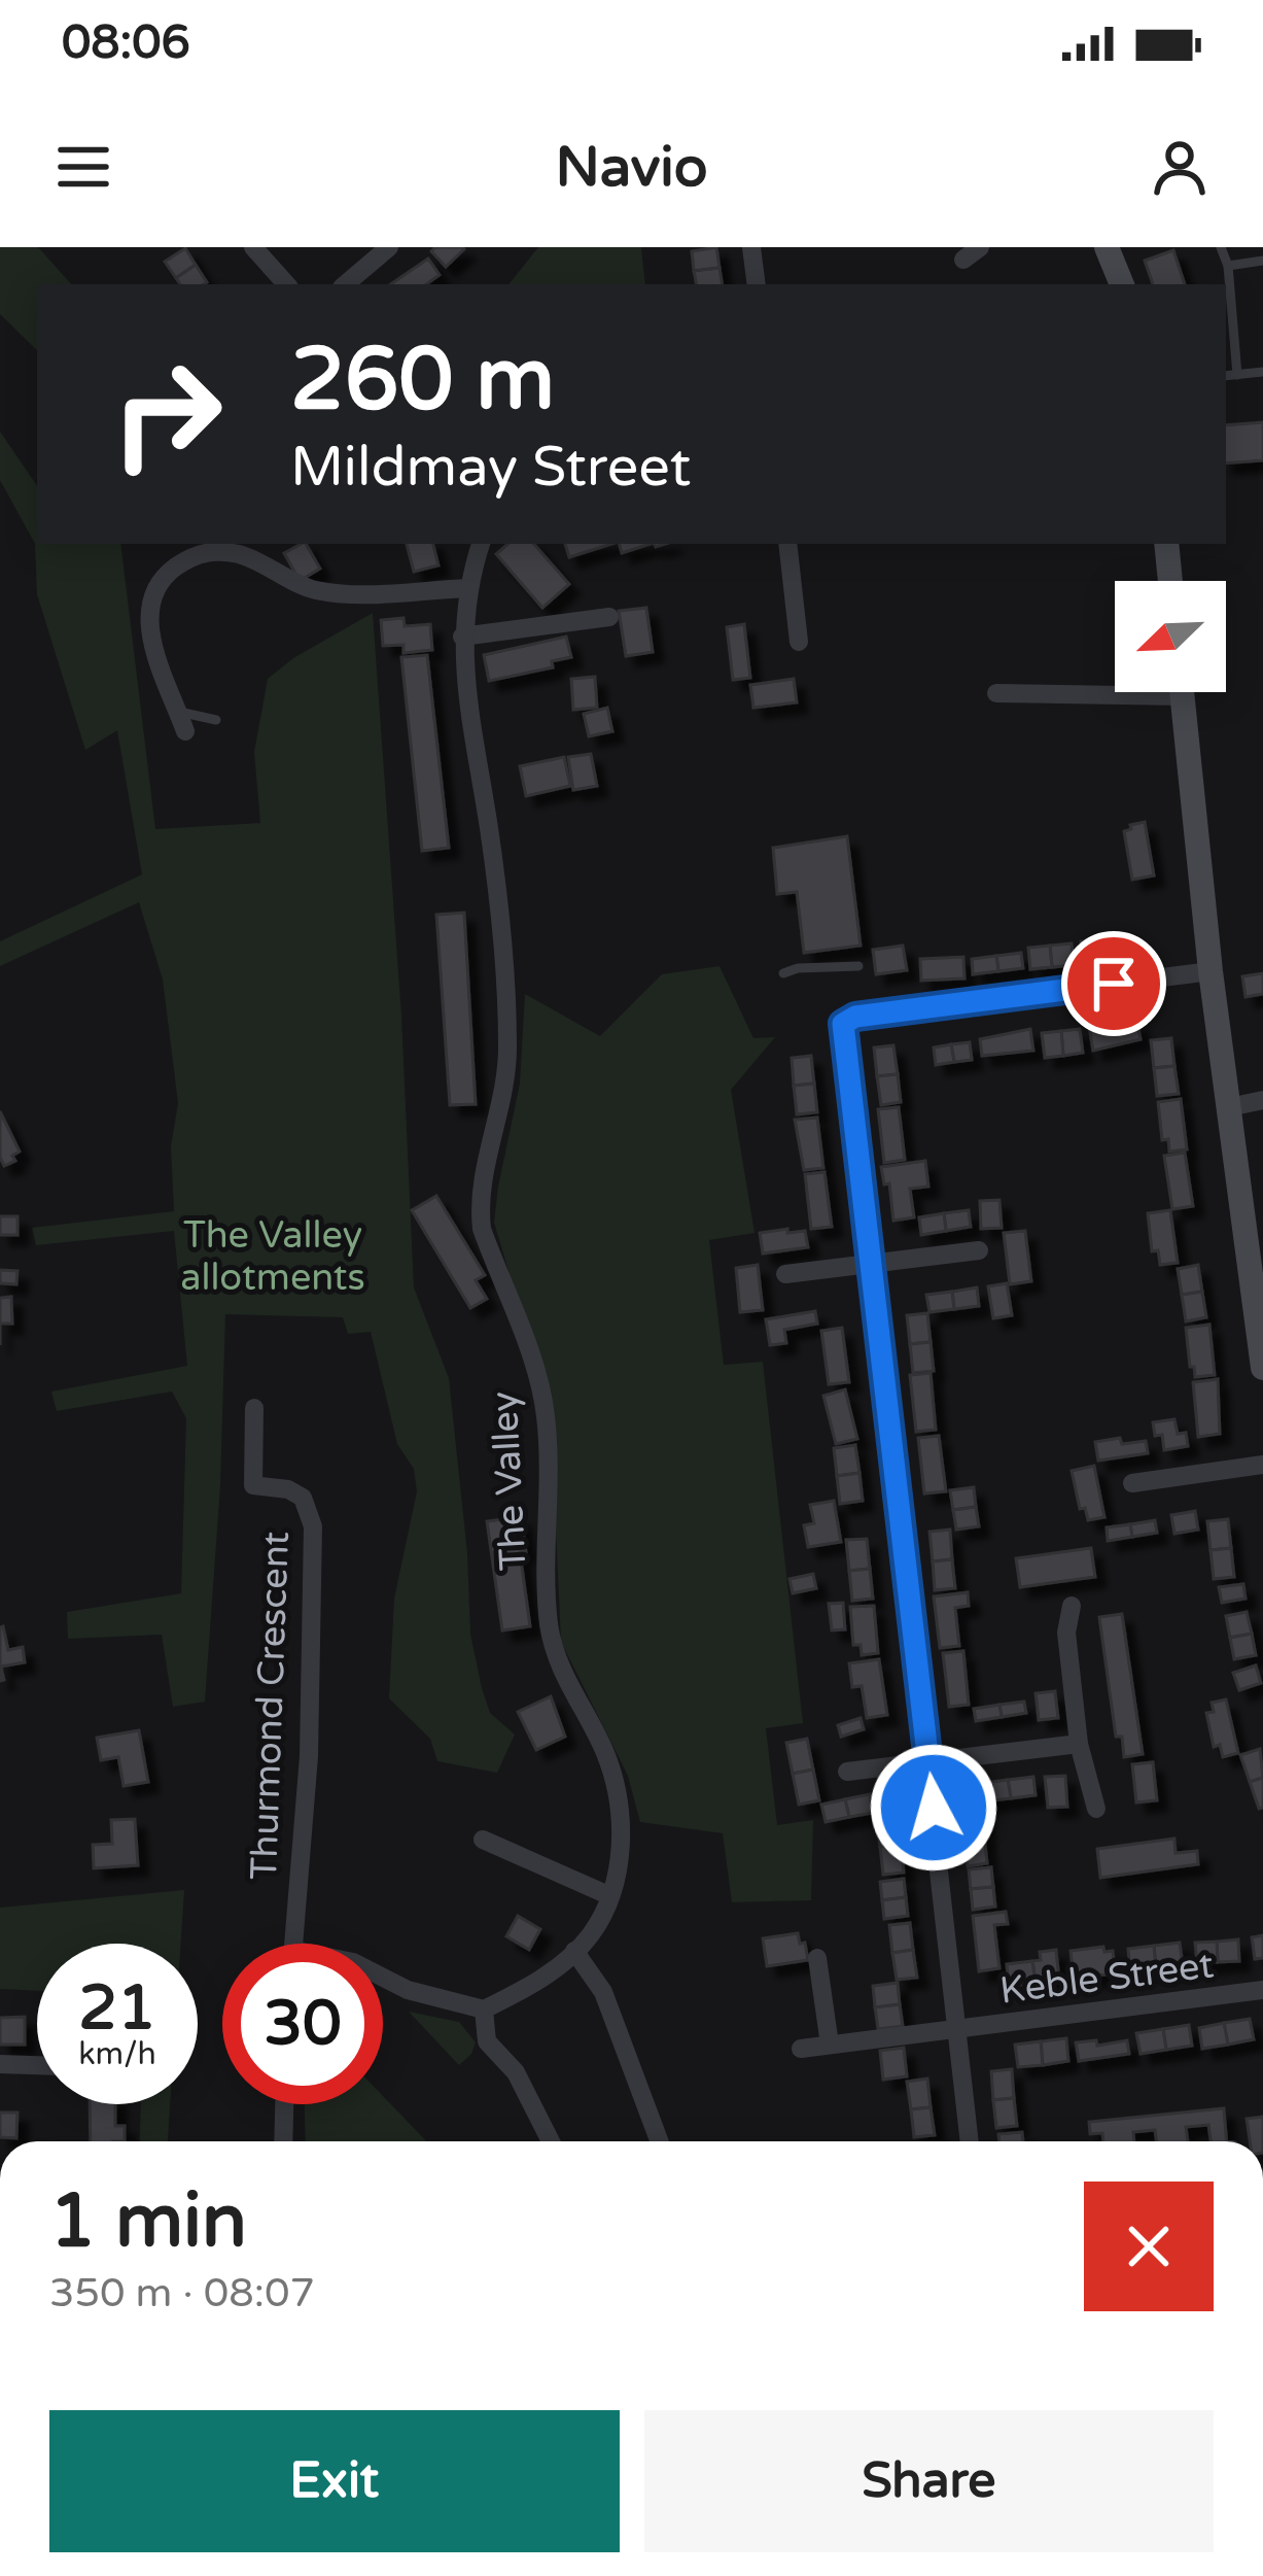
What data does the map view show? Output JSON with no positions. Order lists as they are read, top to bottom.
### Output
{
  "streets": {
    "street": ["The Valley", "Thurmond Crescent", "Keble Street"]
  },
  "parks": ["The Valley allotments"],
  "north": "bottom left",
  "page": {
    "status": "08:06",
    "header": "Navio",
    "turn": ["260 m", "Mildmay Street"],
    "speed": "21 km/h",
    "limit": "30",
    "heading": ["1 min", "350 m · 08:07"],
    "buttons": ["Exit", "Share"]
  }
}
